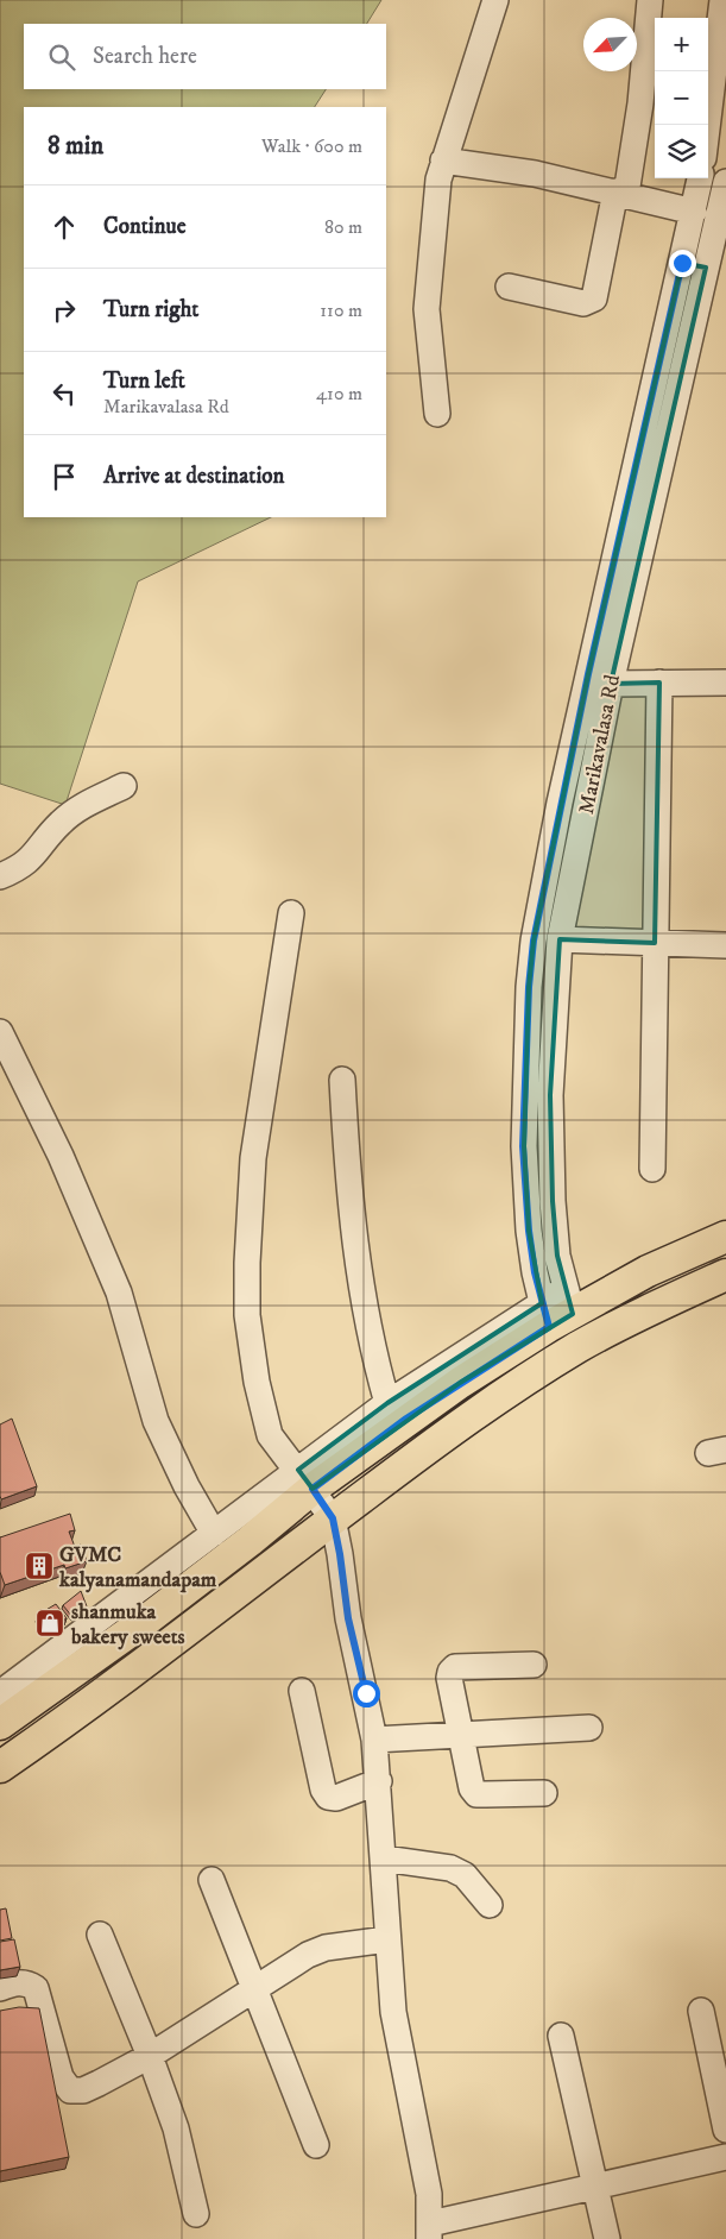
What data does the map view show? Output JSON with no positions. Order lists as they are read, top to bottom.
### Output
{
  "streets": {
    "street": ["Marikavalasa Rd"]
  },
  "places": {
    "building": ["GVMC kalyanamandapam"],
    "shop": ["shanmuka bakery sweets"]
  },
  "north": "bottom left",
  "page": {
    "map_buttons": ["+", "−"],
    "search": "Search here",
    "heading": ["8 min", "Walk · 600 m"],
    "list": [
      ["Continue", "80 m"],
      ["Turn right", "110 m"],
      ["Turn left", "Marikavalasa Rd", "410 m"],
      "Arrive at destination"
    ]
  }
}
